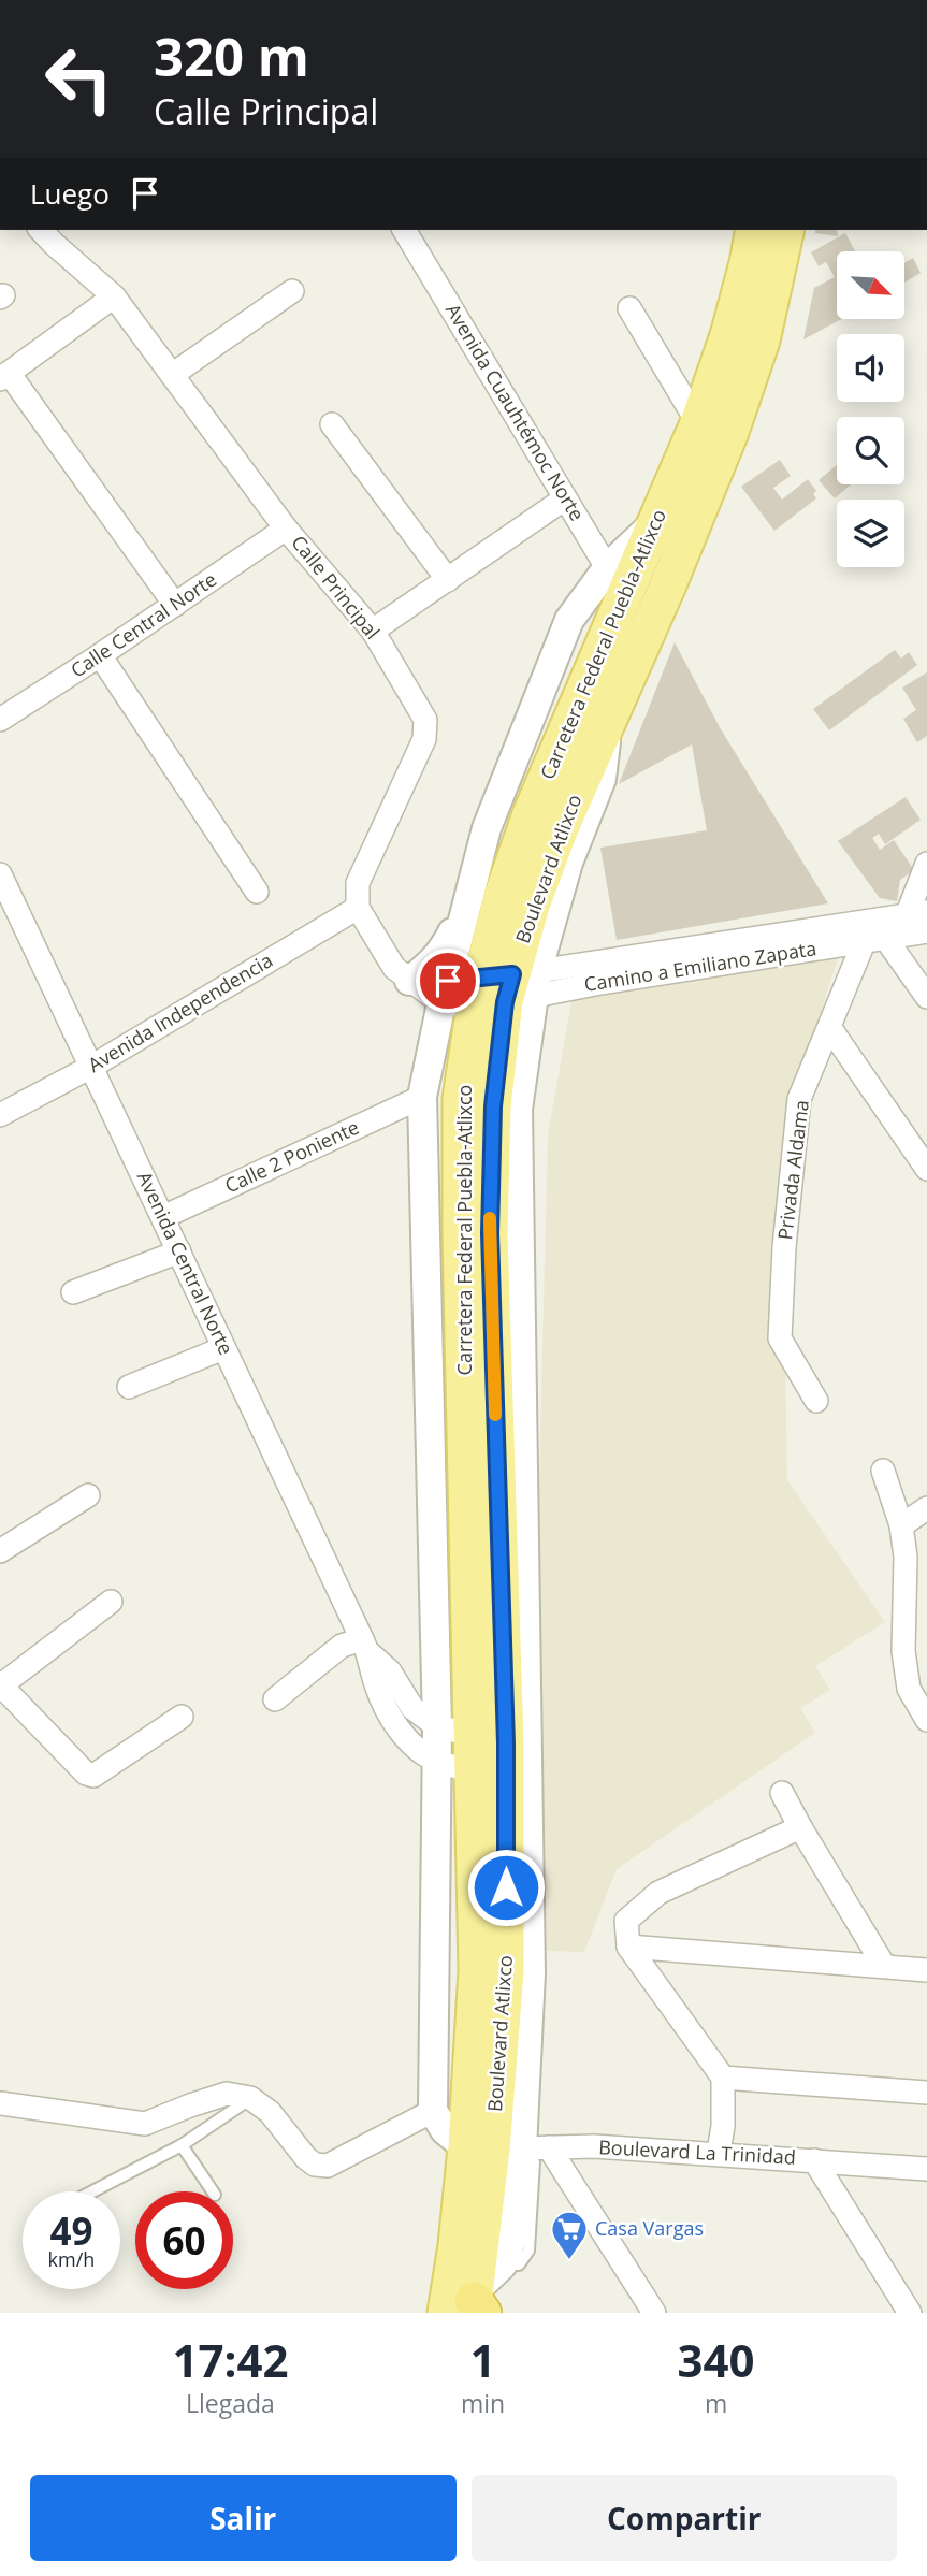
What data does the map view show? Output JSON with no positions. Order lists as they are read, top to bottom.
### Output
{
  "streets": {
    "main road": ["Carretera Federal Puebla-Atlixco", "Boulevard Atlixco"],
    "street": [
      "Avenida Cuauhtémoc Norte",
      "Calle Principal",
      "Calle Central Norte",
      "Camino a Emiliano Zapata",
      "Avenida Independencia",
      "Calle 2 Poniente",
      "Privada Aldama",
      "Avenida Central Norte",
      "Boulevard La Trinidad"
    ]
  },
  "crossings": [
    ["Avenida Cuauhtémoc Norte", "Carretera Federal Puebla-Atlixco"],
    ["Calle Principal", "Calle Central Norte"],
    ["Calle Principal", "Avenida Independencia"],
    ["Carretera Federal Puebla-Atlixco", "Boulevard Atlixco"],
    ["Carretera Federal Puebla-Atlixco", "Camino a Emiliano Zapata"],
    ["Carretera Federal Puebla-Atlixco", "Avenida Central Norte"],
    ["Carretera Federal Puebla-Atlixco", "Boulevard La Trinidad"],
    ["Boulevard Atlixco", "Camino a Emiliano Zapata"],
    ["Camino a Emiliano Zapata", "Privada Aldama"],
    ["Avenida Independencia", "Avenida Central Norte"],
    ["Calle 2 Poniente", "Avenida Central Norte"]
  ],
  "places": {
    "supermarket": ["Casa Vargas"]
  },
  "north": "bottom right",
  "page": {
    "turn": ["320 m", "Calle Principal"],
    "then": "Luego",
    "speed": "49 km/h",
    "limit": "60",
    "eta": [
      "17:42",
      "Llegada",
      "1",
      "min",
      "340",
      "m"
    ],
    "buttons": ["Salir", "Compartir"]
  }
}
